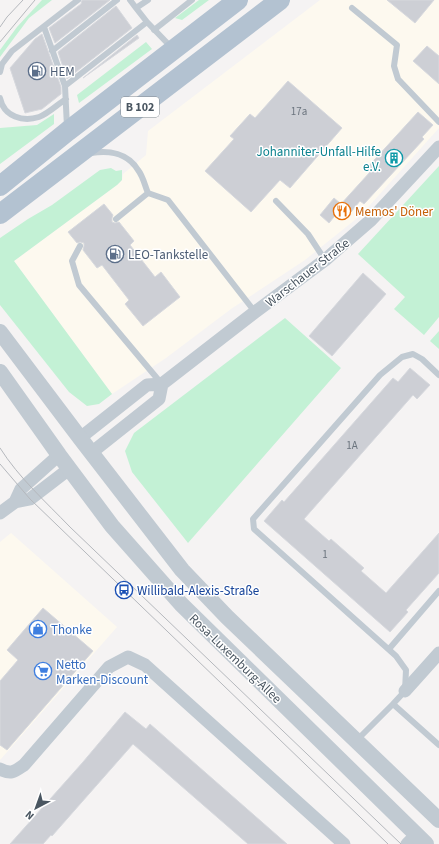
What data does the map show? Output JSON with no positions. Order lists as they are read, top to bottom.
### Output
{
  "streets": {
    "main road": ["B 102"],
    "street": ["Warschauer Straße", "Rosa-Luxemburg-Allee"]
  },
  "crossings": [
    ["Warschauer Straße", "Rosa-Luxemburg-Allee"]
  ],
  "places": {
    "fuel station": ["HEM", "LEO-Tankstelle"],
    "building": ["Johanniter-Unfall-Hilfe e.V."],
    "restaurant": ["Memos' Döner"],
    "bus stop": ["Willibald-Alexis-Straße"],
    "shop": ["Thonke"],
    "supermarket": ["Netto Marken-Discount"]
  },
  "house_numbers": ["17a", "1A", "1"],
  "north": "bottom left"
}
